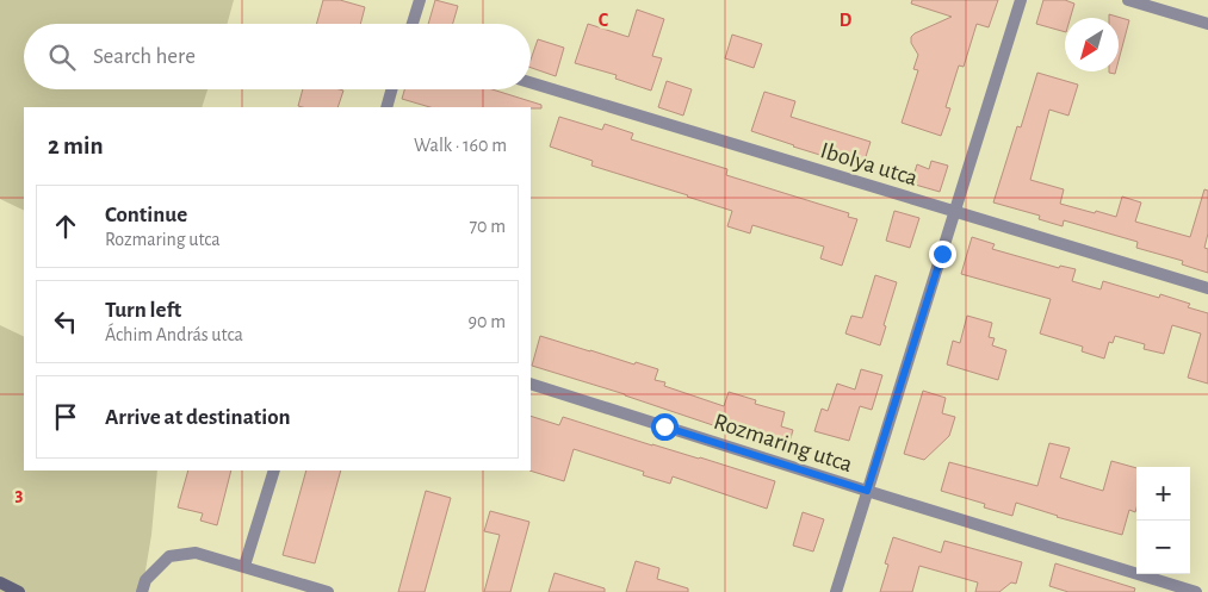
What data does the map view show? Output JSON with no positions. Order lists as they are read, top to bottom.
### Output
{
  "streets": {
    "street": ["Ibolya utca", "Rozmaring utca"]
  },
  "north": "bottom left",
  "page": {
    "search": "Search here",
    "heading": ["2 min", "Walk · 160 m"],
    "list": [
      ["Continue", "Rozmaring utca", "70 m"],
      ["Turn left", "Áchim András utca", "90 m"],
      "Arrive at destination"
    ],
    "map_buttons": ["+", "−"]
  },
  "grid": {
    "columns": ["C", "D"],
    "rows": ["3"]
  }
}
